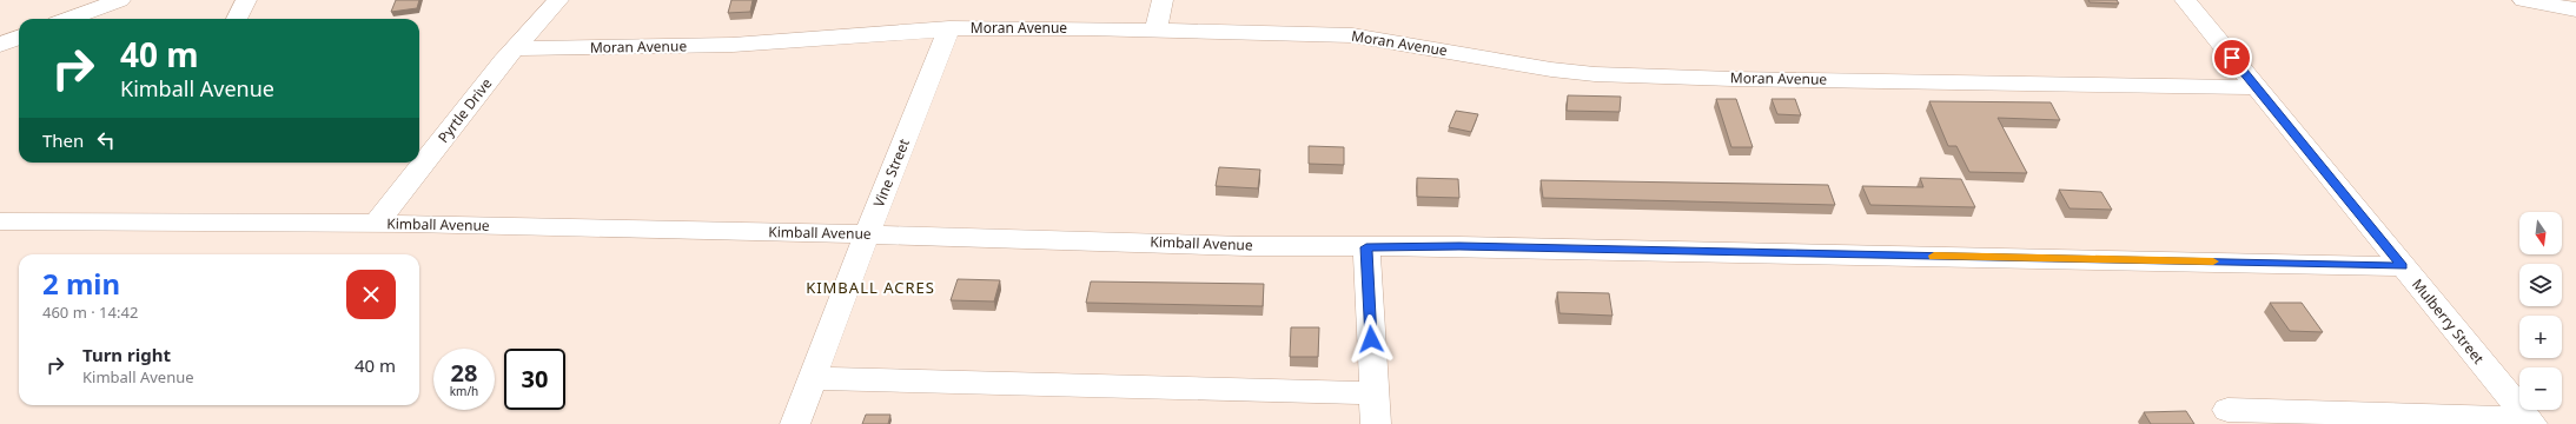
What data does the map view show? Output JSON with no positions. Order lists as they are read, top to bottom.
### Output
{
  "streets": {
    "street": [
      "Moran Avenue",
      "Pyrtle Drive",
      "Vine Street",
      "Kimball Avenue",
      "Mulberry Street"
    ]
  },
  "crossings": [
    ["Moran Avenue", "Pyrtle Drive"],
    ["Moran Avenue", "Vine Street"],
    ["Moran Avenue", "Mulberry Street"],
    ["Pyrtle Drive", "Kimball Avenue"],
    ["Vine Street", "Kimball Avenue"],
    ["Kimball Avenue", "Mulberry Street"]
  ],
  "districts": ["KIMBALL ACRES"],
  "north": "bottom",
  "page": {
    "turn": ["40 m", "Kimball Avenue"],
    "then": "Then",
    "map_buttons": ["+", "−"],
    "heading": ["2 min", "460 m · 14:42"],
    "list": [
      {
        "name": "Turn right",
        "note": "Kimball Avenue",
        "value": "40 m"
      }
    ],
    "speed": "28 km/h",
    "limit": "30"
  }
}
